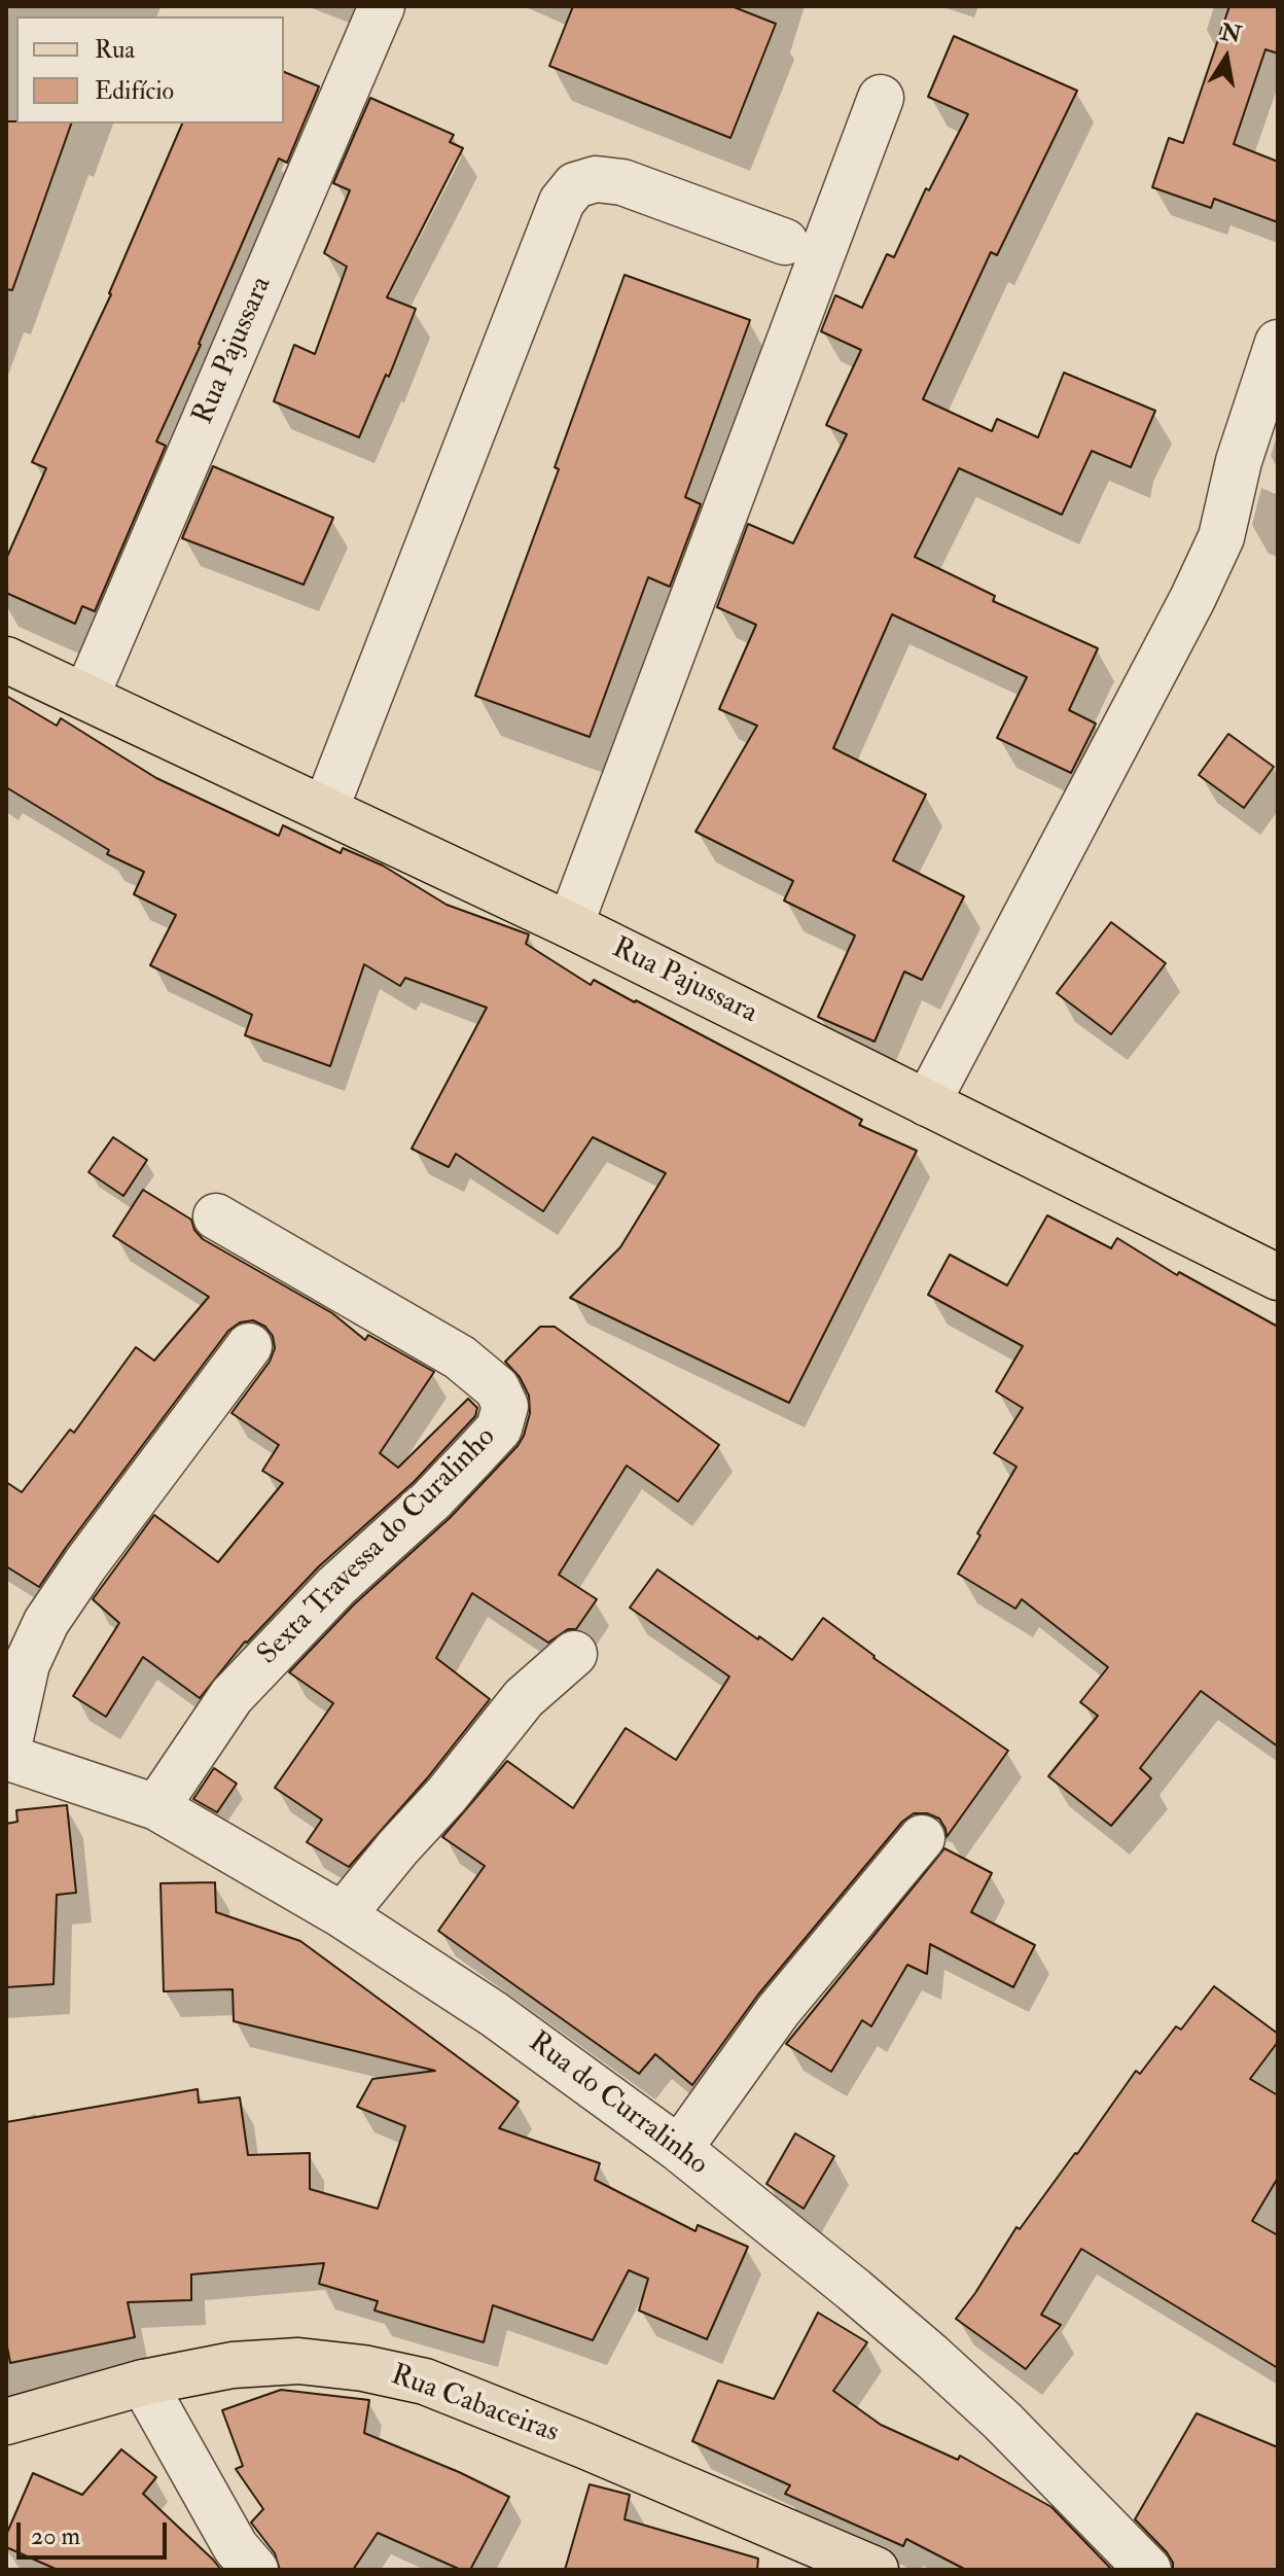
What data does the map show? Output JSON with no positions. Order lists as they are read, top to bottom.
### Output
{
  "streets": {
    "main road": ["Rua Pajussara", "Rua Cabaceiras"],
    "street": ["Sexta Travessa do Curalinho", "Rua do Curralinho"]
  },
  "crossings": [
    ["Sexta Travessa do Curalinho", "Rua do Curralinho"]
  ],
  "legend": ["Rua", "Edifício"],
  "scale_bar": "20 m",
  "north": "top"
}
